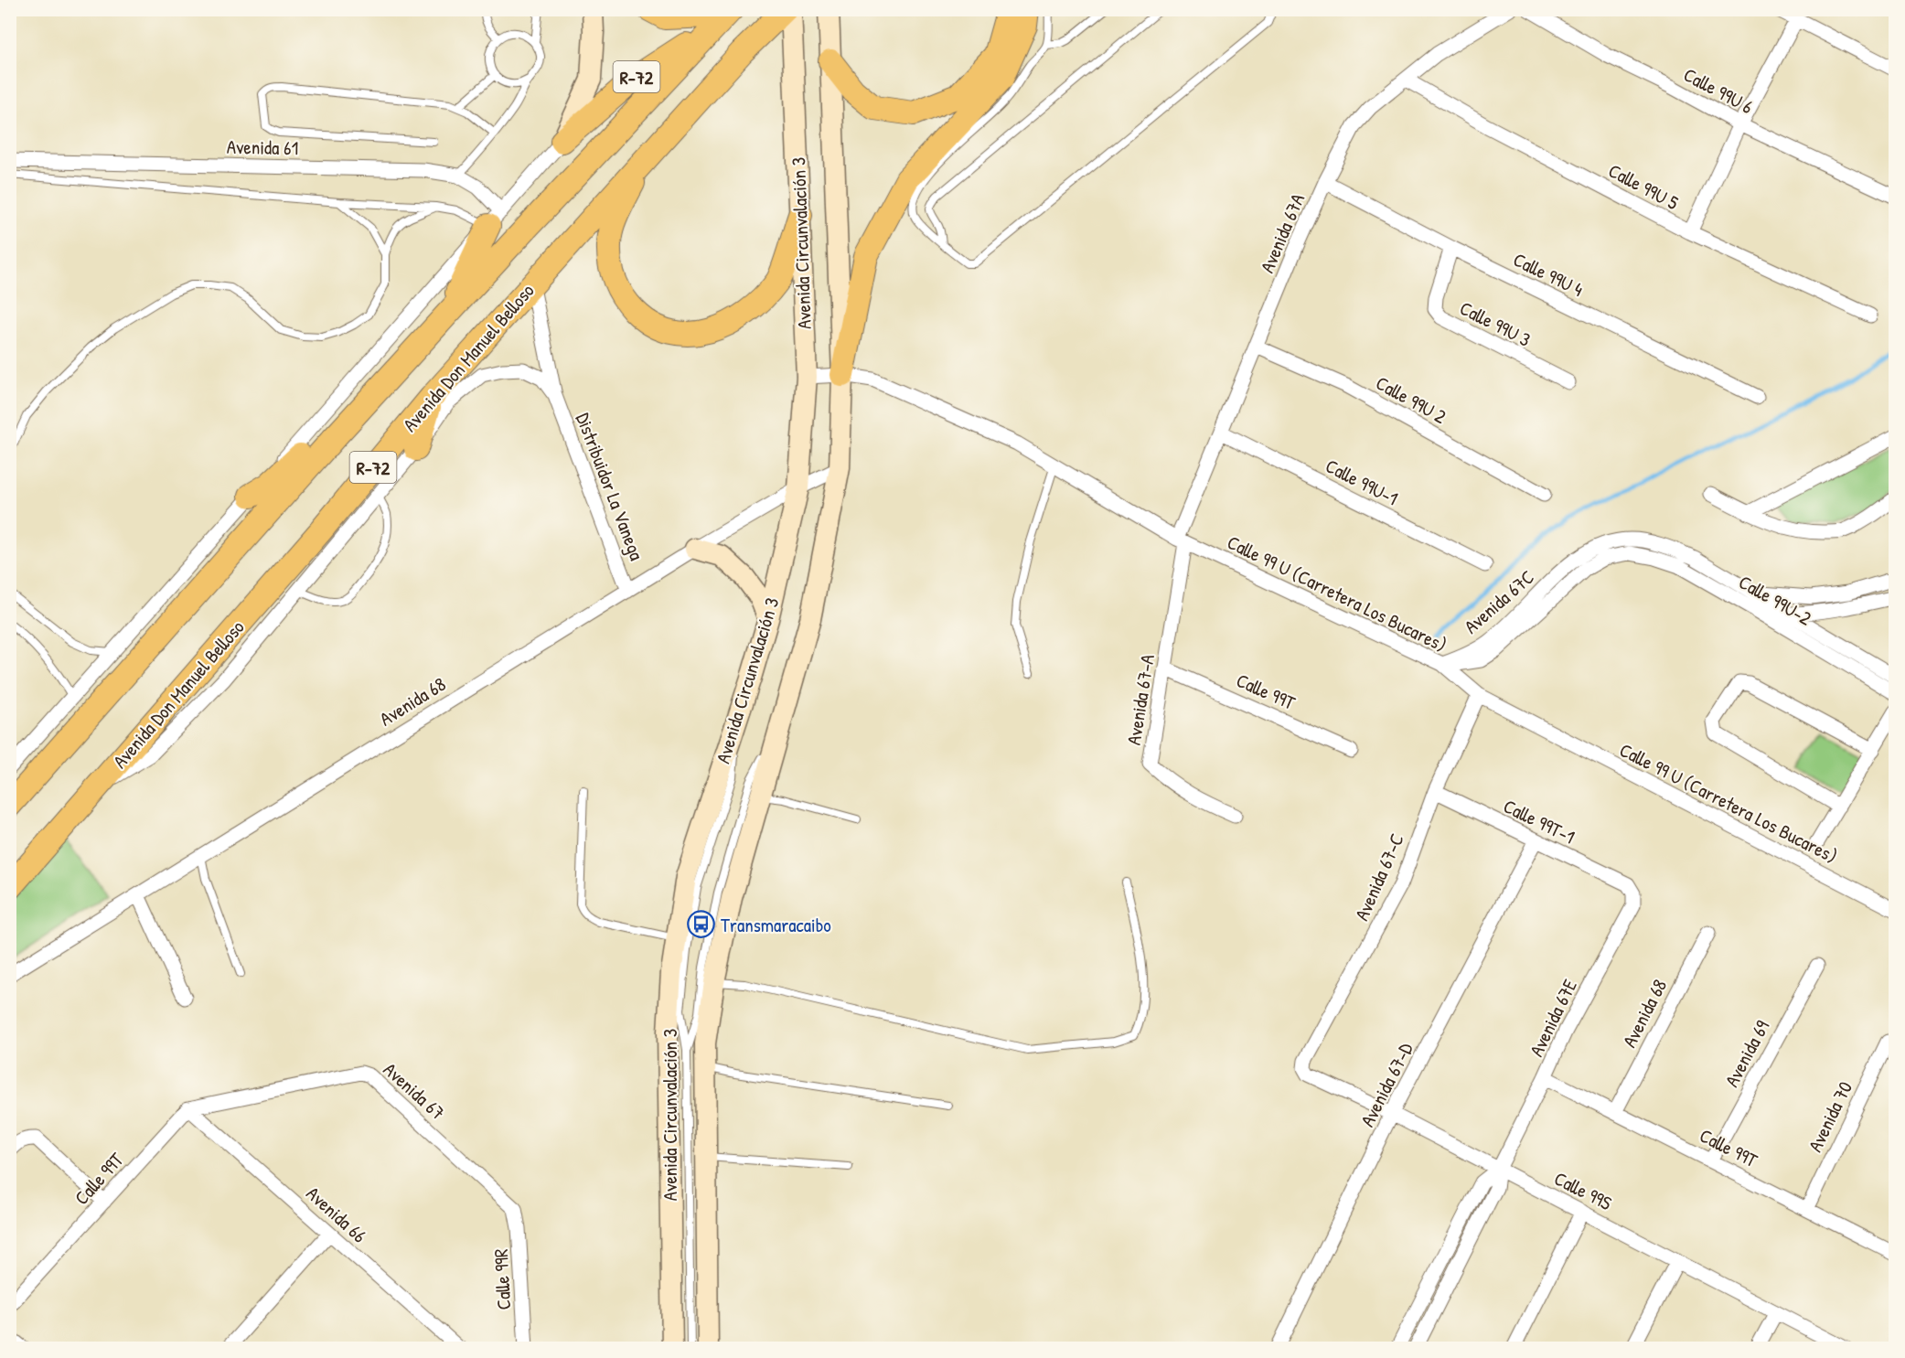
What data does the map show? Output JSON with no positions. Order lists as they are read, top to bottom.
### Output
{
  "streets": {
    "main road": ["R-72", "Avenida Circunvalación 3", "Avenida Don Manuel Belloso"],
    "street": [
      "Calle 99U 6",
      "Avenida 61",
      "Calle 99U 5",
      "Avenida 67A",
      "Calle 99U 4",
      "Calle 99U 3",
      "Calle 99U 2",
      "Calle 99U-1",
      "Distribuidor La Vanega",
      "Calle 99 U (Carretera Los Bucares)",
      "Calle 99U-2",
      "Avenida 67C",
      "Calle 99T",
      "Avenida 67-A",
      "Avenida 68",
      "Calle 99T-1",
      "Avenida 67-C",
      "Avenida 67E",
      "Avenida 69",
      "Avenida 67-D",
      "Avenida 67",
      "Avenida 70",
      "Calle 99S",
      "Avenida 66",
      "Calle 99R"
    ]
  },
  "crossings": [
    ["R-72", "Avenida 61"],
    ["Calle 99U 5", "Avenida 67A"],
    ["Avenida 67A", "Calle 99U 4"],
    ["Avenida 67A", "Calle 99U 2"],
    ["Avenida 67A", "Calle 99U-1"],
    ["Avenida 67A", "Calle 99 U (Carretera Los Bucares)"],
    ["Avenida 67A", "Avenida 67-A"],
    ["Avenida Circunvalación 3", "Calle 99 U (Carretera Los Bucares)"],
    ["Avenida Circunvalación 3", "Avenida 68"],
    ["Calle 99U 4", "Calle 99U 3"],
    ["Avenida Don Manuel Belloso", "Distribuidor La Vanega"],
    ["Distribuidor La Vanega", "Avenida 68"],
    ["Calle 99 U (Carretera Los Bucares)", "Avenida 67C"],
    ["Calle 99 U (Carretera Los Bucares)", "Avenida 67-A"],
    ["Calle 99 U (Carretera Los Bucares)", "Avenida 67-C"],
    ["Calle 99U-2", "Avenida 67C"],
    ["Calle 99T", "Avenida 67-A"],
    ["Calle 99T", "Avenida 68"],
    ["Calle 99T", "Avenida 67E"],
    ["Calle 99T", "Avenida 69"],
    ["Calle 99T", "Avenida 67"],
    ["Calle 99T", "Avenida 70"],
    ["Calle 99T", "Avenida 66"],
    ["Calle 99T-1", "Avenida 67-C"],
    ["Calle 99T-1", "Avenida 67E"],
    ["Calle 99T-1", "Avenida 67-D"],
    ["Avenida 67-C", "Calle 99S"],
    ["Avenida 67E", "Calle 99S"],
    ["Avenida 67-D", "Calle 99S"],
    ["Avenida 67", "Avenida 66"],
    ["Avenida 67", "Calle 99R"]
  ],
  "places": {
    "bus stop": ["Transmaracaibo"]
  }
}
